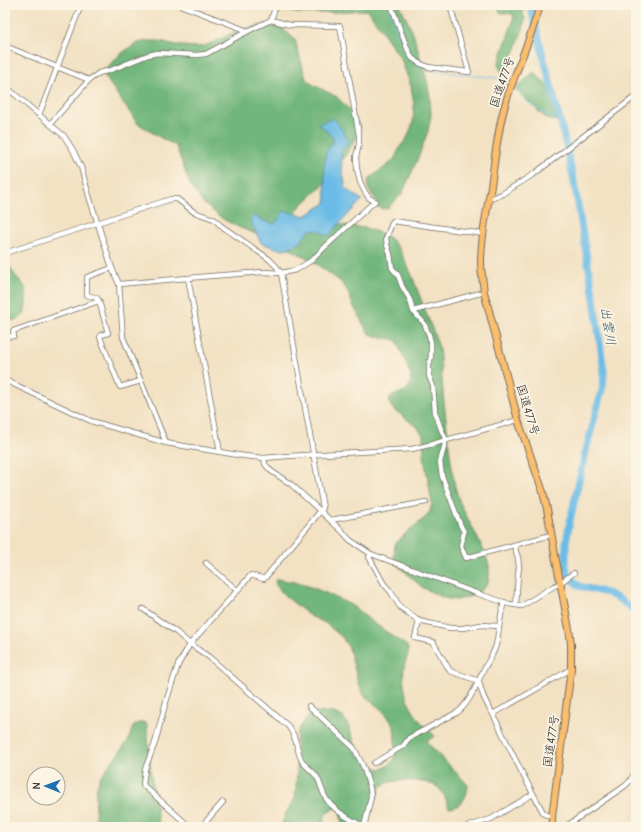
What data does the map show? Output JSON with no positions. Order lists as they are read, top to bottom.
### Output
{
  "streets": {
    "highway": ["国道477号"]
  },
  "water": ["出雲川"],
  "north": "left"
}
